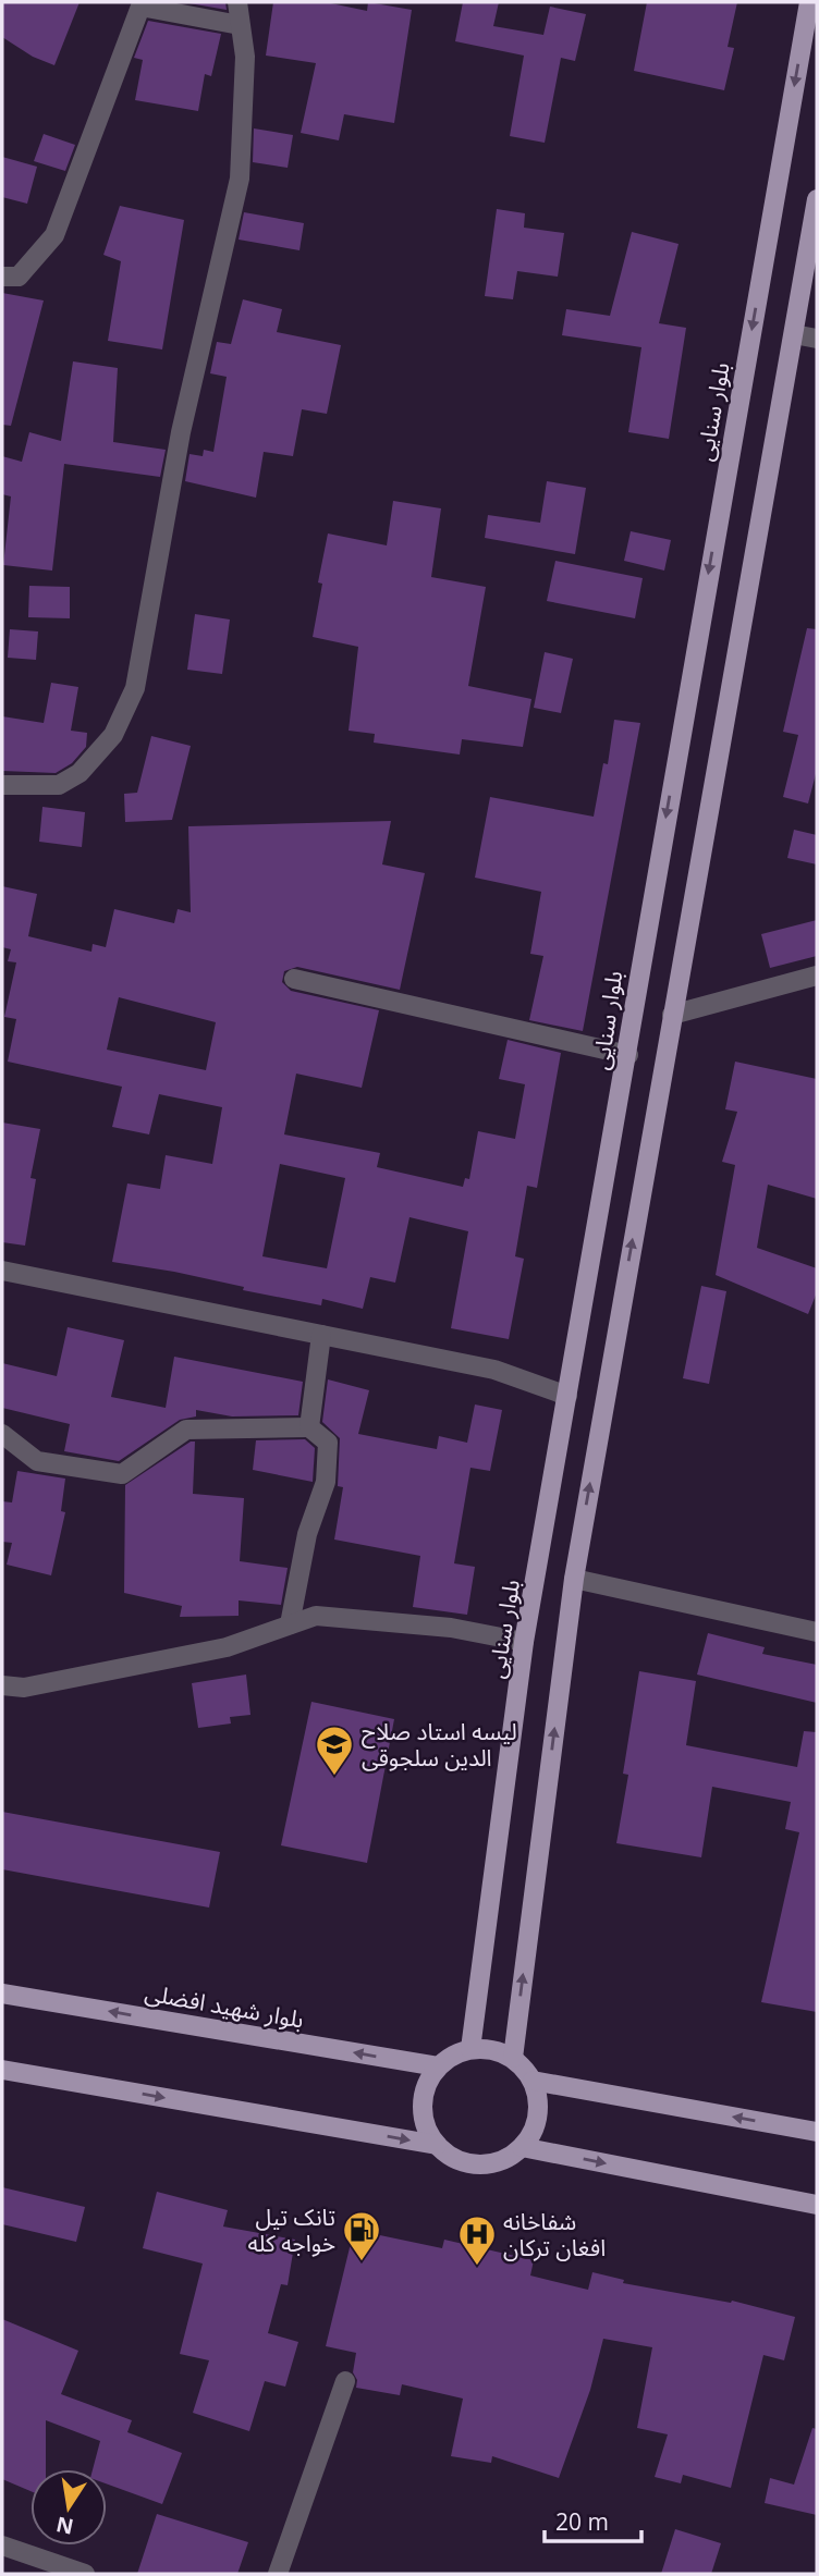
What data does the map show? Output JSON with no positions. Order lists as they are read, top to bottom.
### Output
{
  "streets": {
    "main road": ["بلوار سنایی", "بلوار شهید افضلی"]
  },
  "crossings": [
    ["بلوار سنایی", "بلوار شهید افضلی"]
  ],
  "places": {
    "school or university": ["لیسه استاد صلاح الدین سلجوقی"],
    "fuel station": ["تانک تیل خواجه کله"],
    "hospital": ["شفاخانه افغان ترکان"]
  },
  "scale_bar": "20 m",
  "north": "bottom"
}
